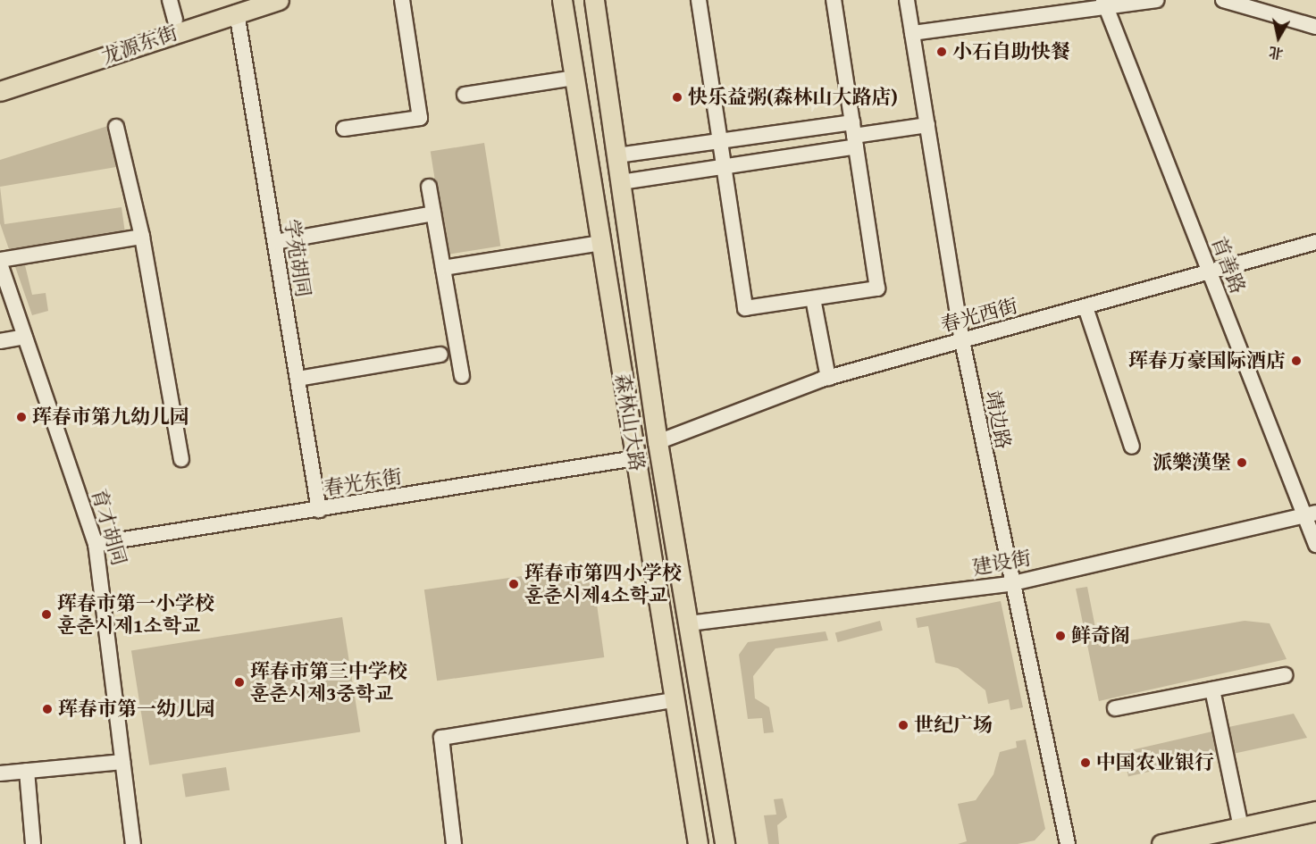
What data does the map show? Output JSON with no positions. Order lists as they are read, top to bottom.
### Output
{
  "streets": {
    "main road": ["龙源东街", "森林山大路"],
    "street": [
      "学苑胡同",
      "首善路",
      "春光西街",
      "靖边路",
      "春光东街",
      "育才胡同",
      "建设街"
    ]
  },
  "crossings": [
    ["龙源东街", "学苑胡同"],
    ["学苑胡同", "春光东街"],
    ["首善路", "春光西街"],
    ["首善路", "建设街"],
    ["春光西街", "靖边路"],
    ["春光西街", "森林山大路"],
    ["靖边路", "建设街"],
    ["森林山大路", "春光东街"],
    ["森林山大路", "建设街"],
    ["春光东街", "育才胡同"]
  ],
  "places": [
    "小石自助快餐",
    "快乐益粥(森林山大路店)",
    "珲春万豪国际酒店",
    "珲春市第九幼儿园",
    "派樂漢堡",
    "珲春市第四小学校 훈춘시제4소학교",
    "珲春市第一小学校 훈춘시제1소학교",
    "鲜奇阁",
    "珲春市第三中学校 훈춘시제3중학교",
    "珲春市第一幼儿园",
    "世纪广场",
    "中国农业银行"
  ],
  "north": "bottom"
}
